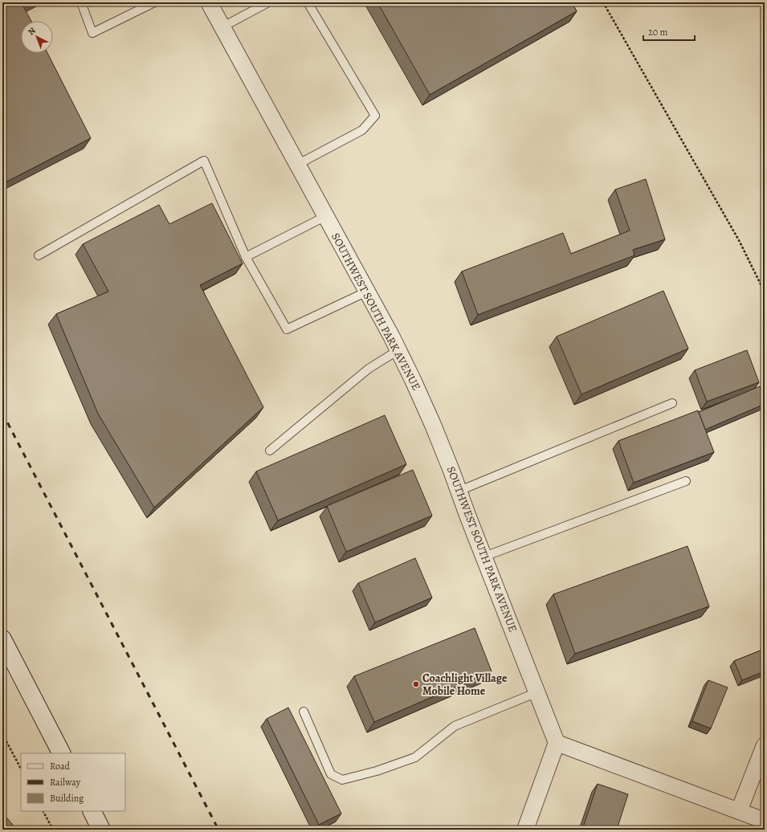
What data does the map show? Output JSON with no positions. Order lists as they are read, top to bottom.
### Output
{
  "streets": {
    "street": ["SOUTHWEST SOUTH PARK AVENUE"]
  },
  "places": ["Coachlight Village Mobile Home"],
  "legend": ["Road", "Railway", "Building"],
  "scale_bar": "20 m",
  "north": "top left"
}
